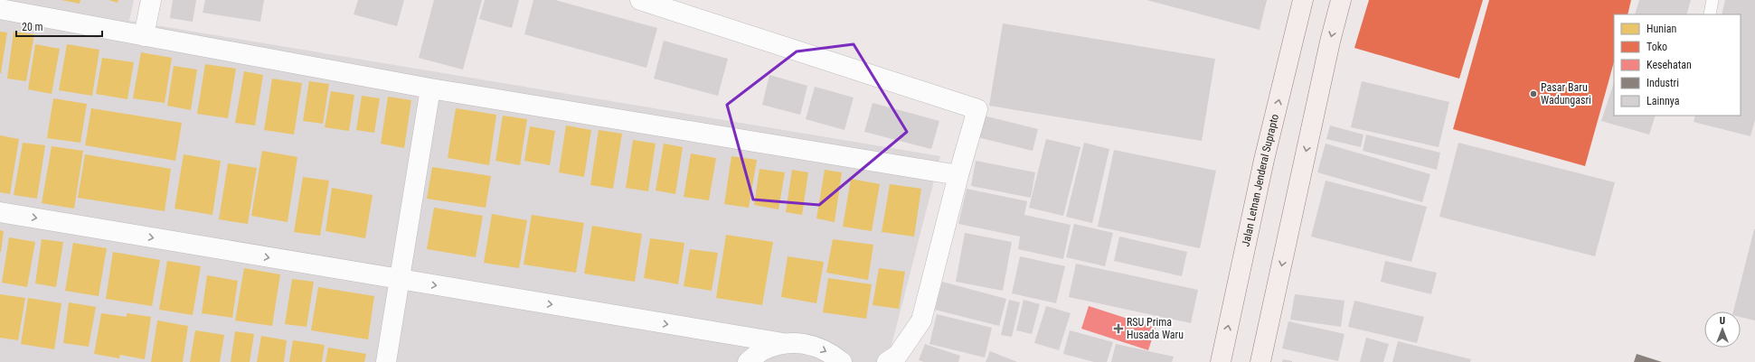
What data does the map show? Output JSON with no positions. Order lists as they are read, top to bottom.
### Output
{
  "streets": {
    "main road": ["Jalan Letnan Jenderal Suprapto"]
  },
  "places": {
    "other": ["Pasar Baru Wadungasri"],
    "health": ["RSU Prima Husada Waru"]
  },
  "legend": [
    "Hunian",
    "Toko",
    "Kesehatan",
    "Industri",
    "Lainnya"
  ],
  "scale_bar": "20 m",
  "north": "top"
}
